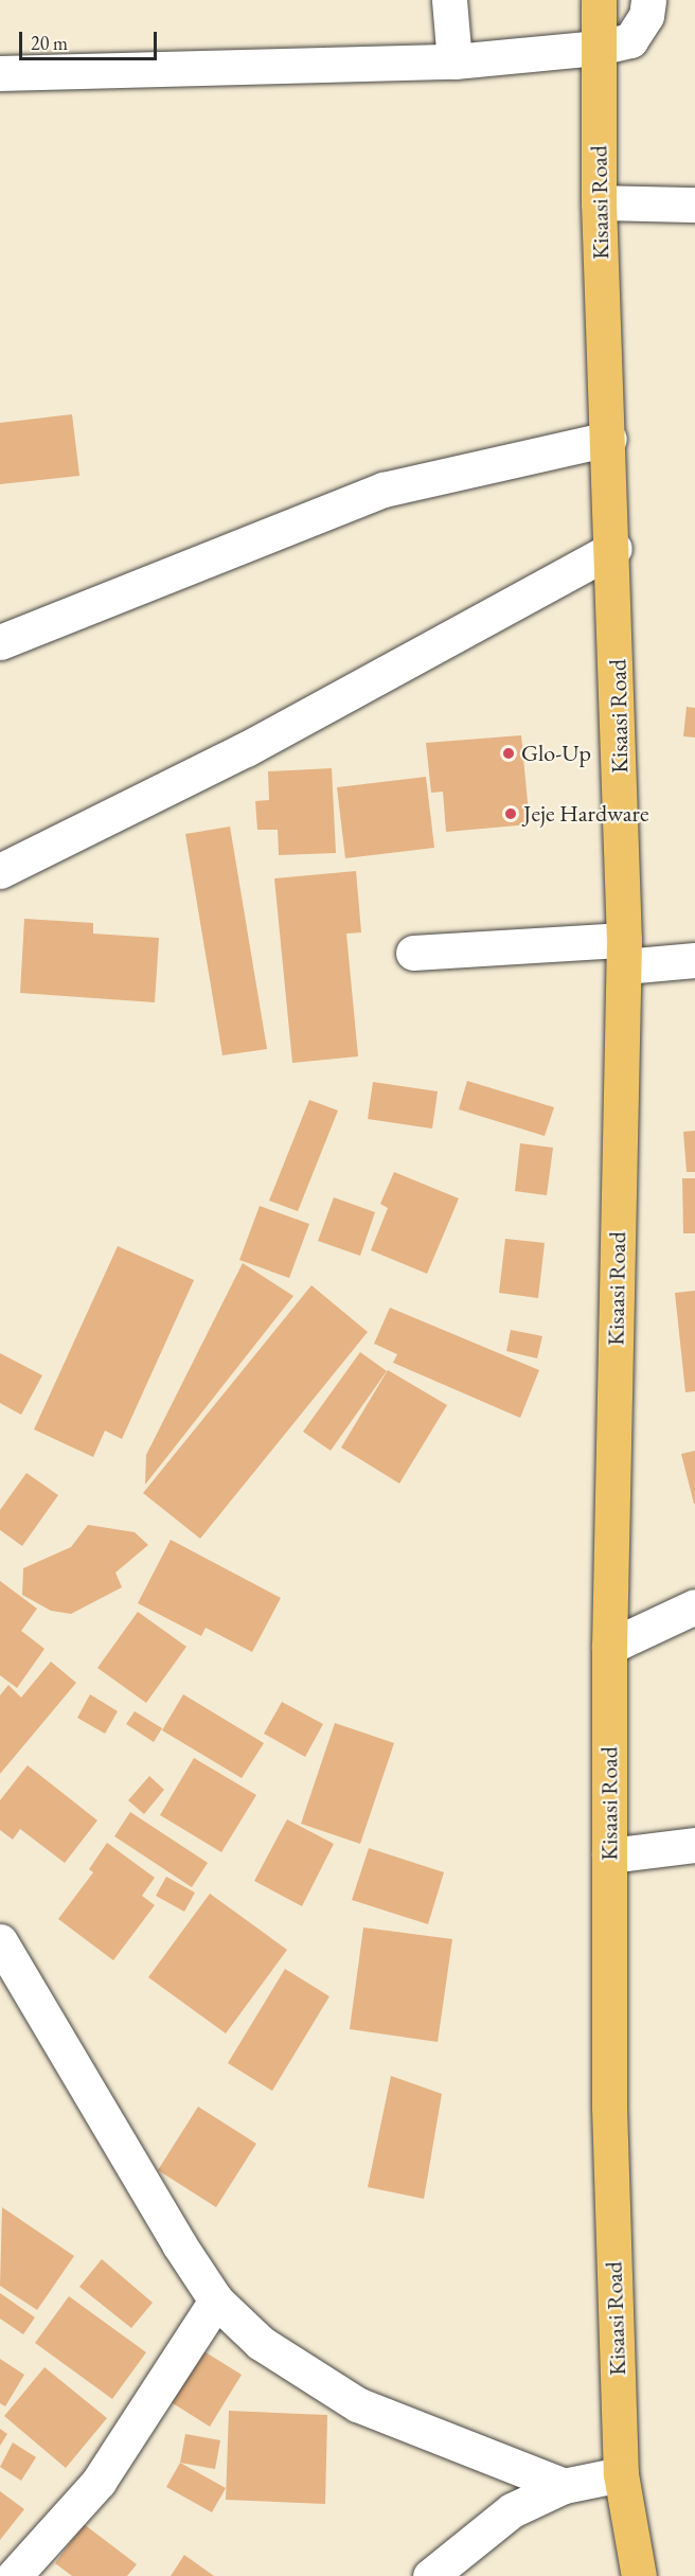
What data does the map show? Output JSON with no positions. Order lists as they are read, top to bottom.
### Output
{
  "streets": {
    "main road": ["Kisaasi Road"]
  },
  "places": ["Glo-Up", "Jeje Hardware"],
  "scale_bar": "20 m"
}
